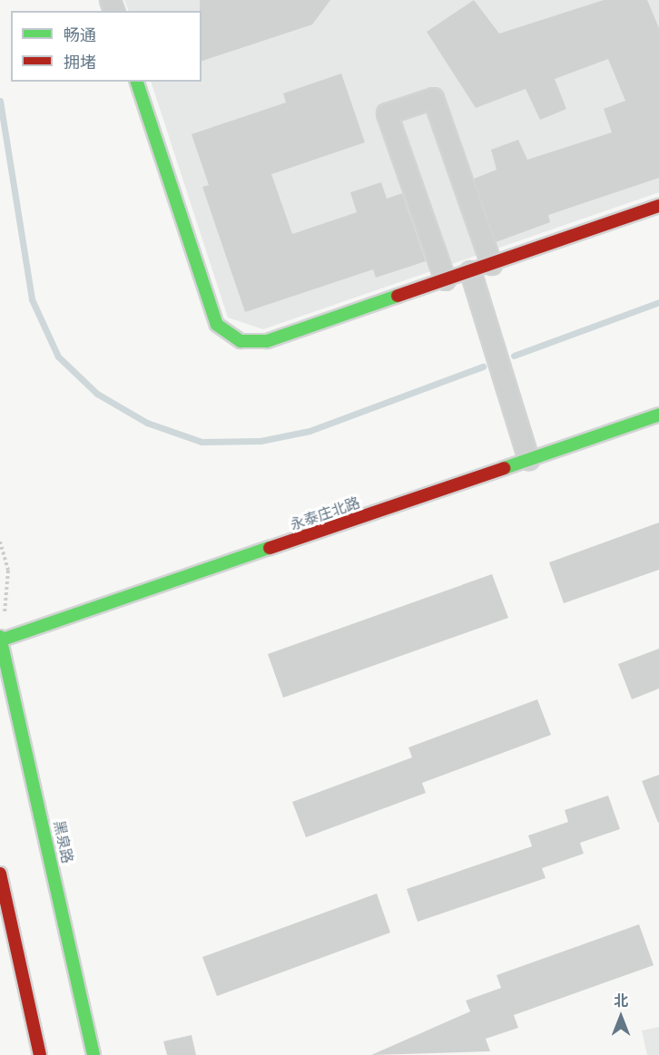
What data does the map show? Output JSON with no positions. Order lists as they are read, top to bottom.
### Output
{
  "streets": {
    "street": ["永泰庄北路", "黑泉路"]
  },
  "crossings": [
    ["永泰庄北路", "黑泉路"]
  ],
  "legend": ["畅通", "拥堵"],
  "north": "top"
}
